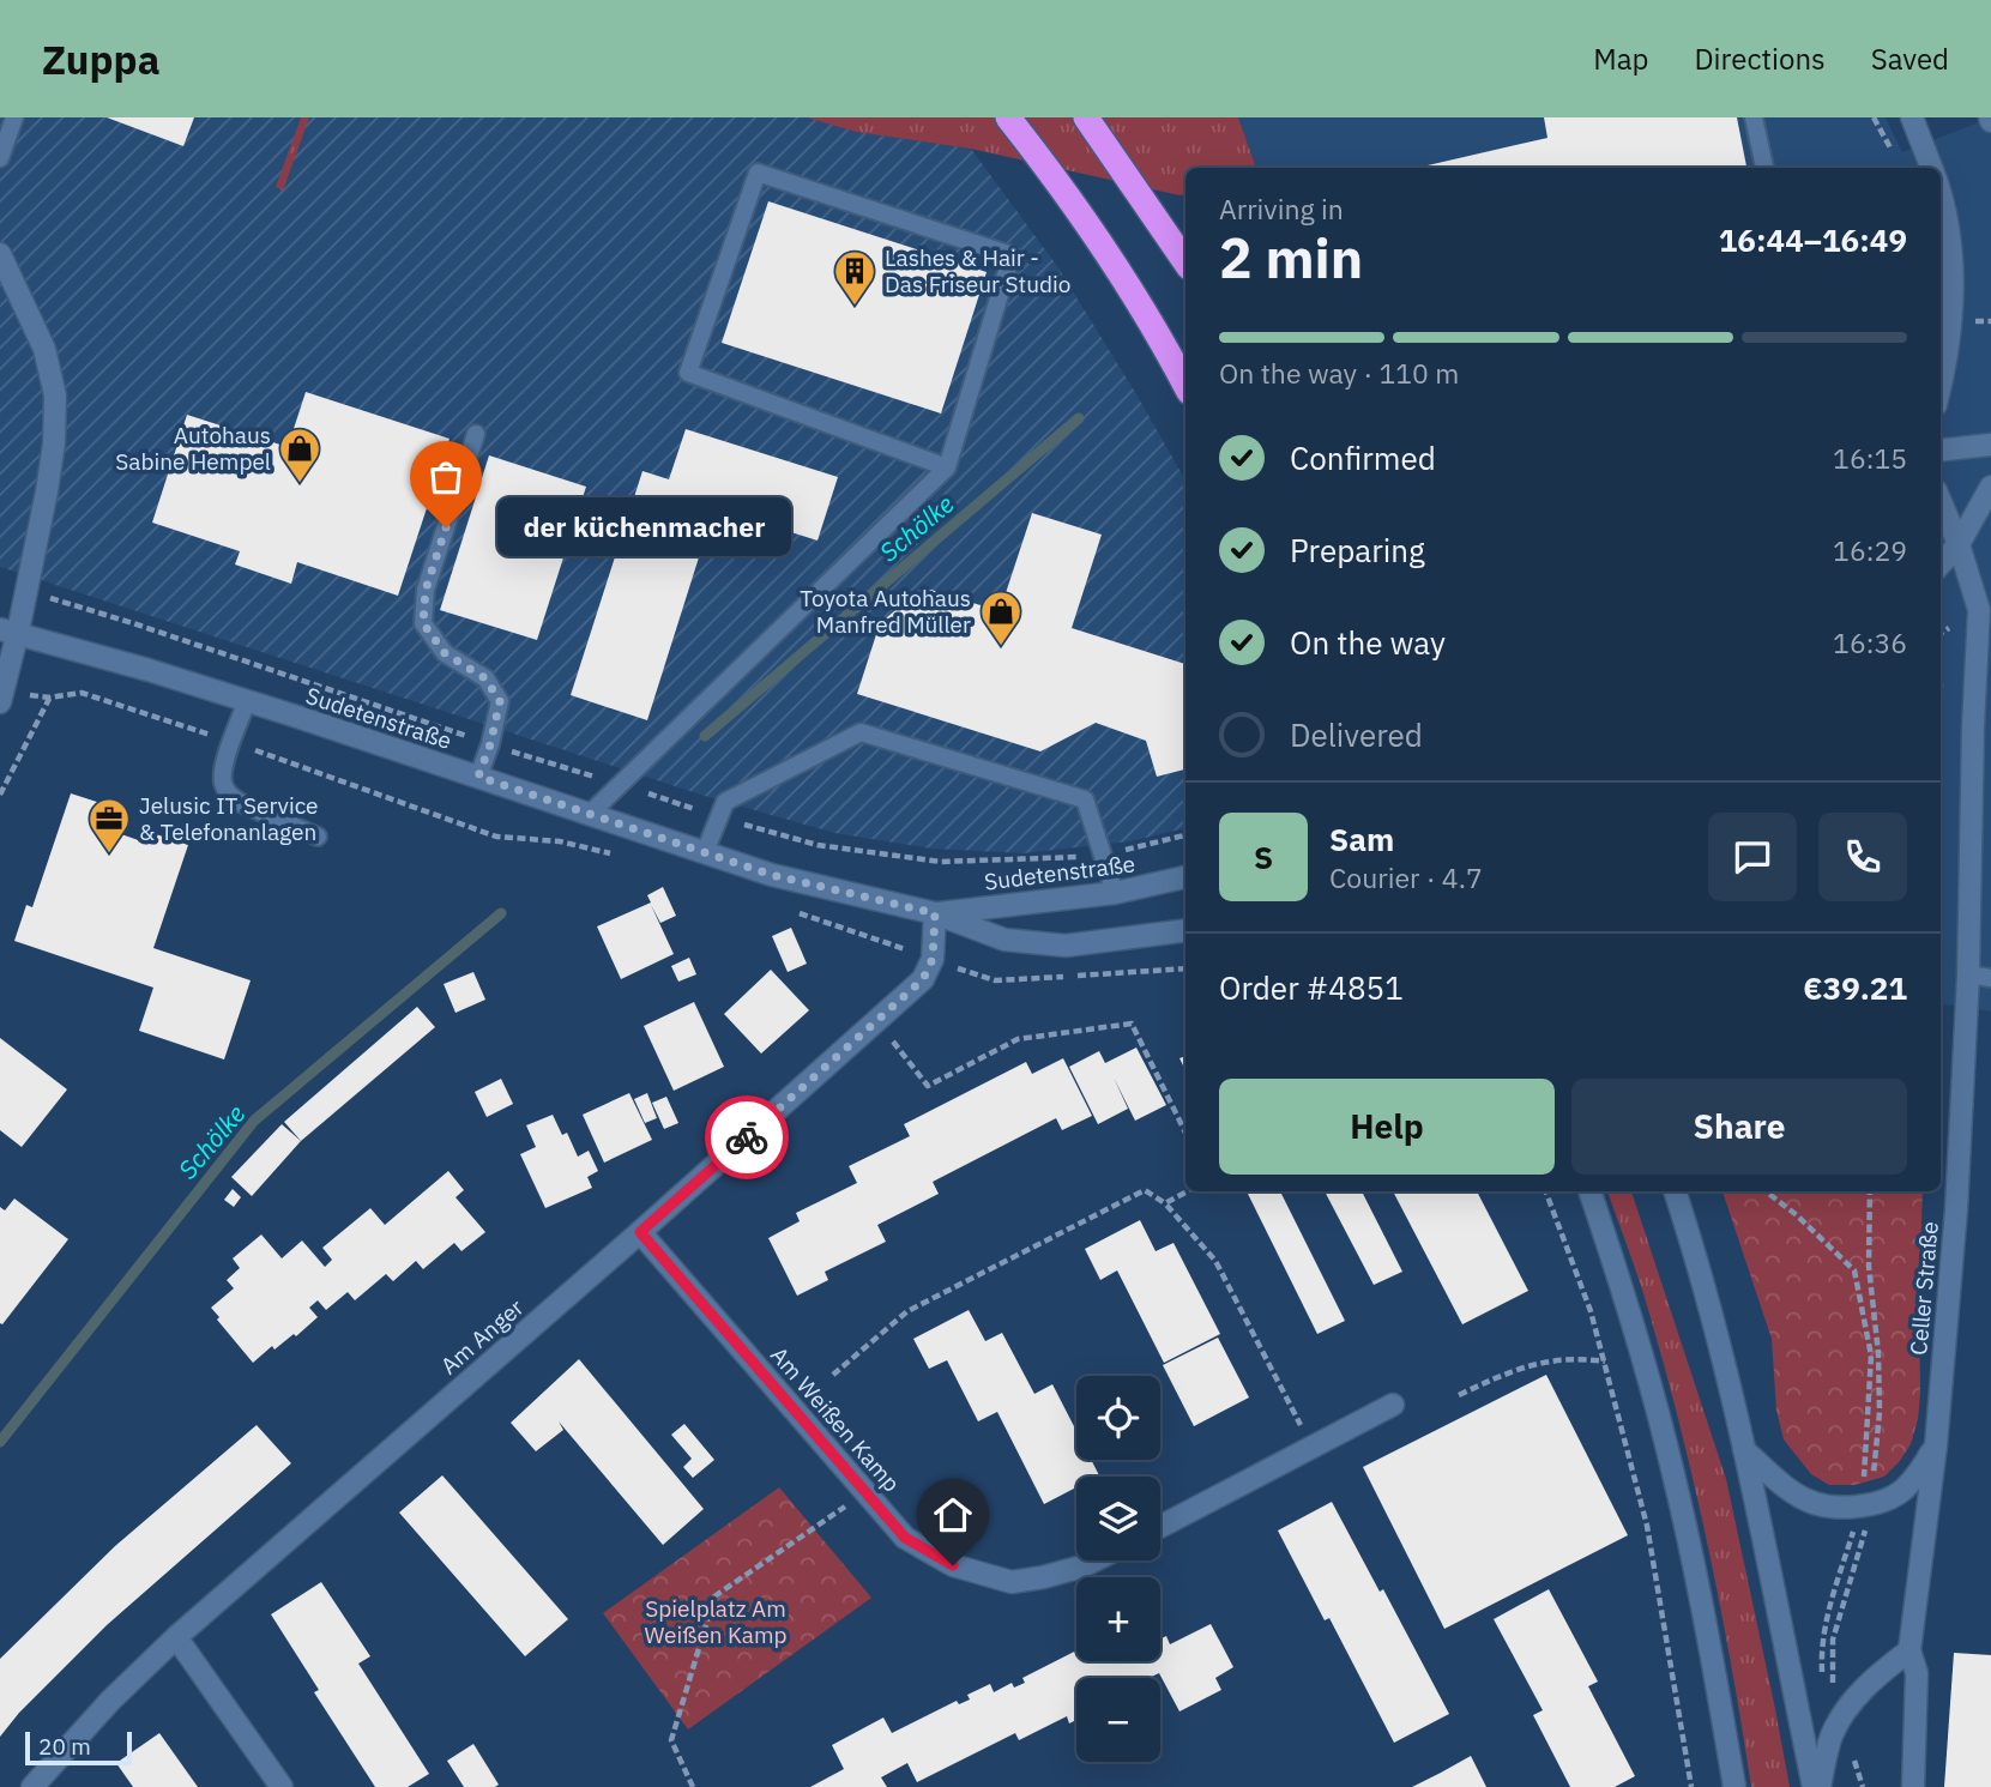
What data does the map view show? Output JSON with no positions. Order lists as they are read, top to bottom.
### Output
{
  "streets": {
    "street": [
      "Sudetenstraße",
      "Celler Straße",
      "Am Anger",
      "Am Weißen Kamp"
    ]
  },
  "crossings": [
    ["Am Anger", "Am Weißen Kamp"]
  ],
  "water": ["Schölke"],
  "parks": ["Spielplatz Am Weißen Kamp"],
  "places": {
    "building": ["Lashes & Hair - Das Friseur Studio"],
    "shop": ["Autohaus Sabine Hempel", "Toyota Autohaus Manfred Müller"],
    "other": ["der küchenmacher"],
    "office": ["Jelusic IT Service & Telefonanlagen"]
  },
  "scale_bar": "20 m",
  "page": {
    "header": "Zuppa",
    "nav": ["Map", "Directions", "Saved"],
    "heading": ["2 min", "Arriving in", "16:44–16:49"],
    "panel": [
      "Sam",
      "Courier · 4.7",
      "Order #4851",
      "€39.21"
    ],
    "bar": "On the way · 110 m",
    "list": [
      ["Confirmed", "16:15"],
      ["Preparing", "16:29"],
      ["On the way", "16:36"],
      "Delivered"
    ],
    "bubble": "der küchenmacher",
    "round": "S",
    "buttons": ["Help", "Share"],
    "map_buttons": ["+", "−"],
    "scale": "20 m"
  }
}
